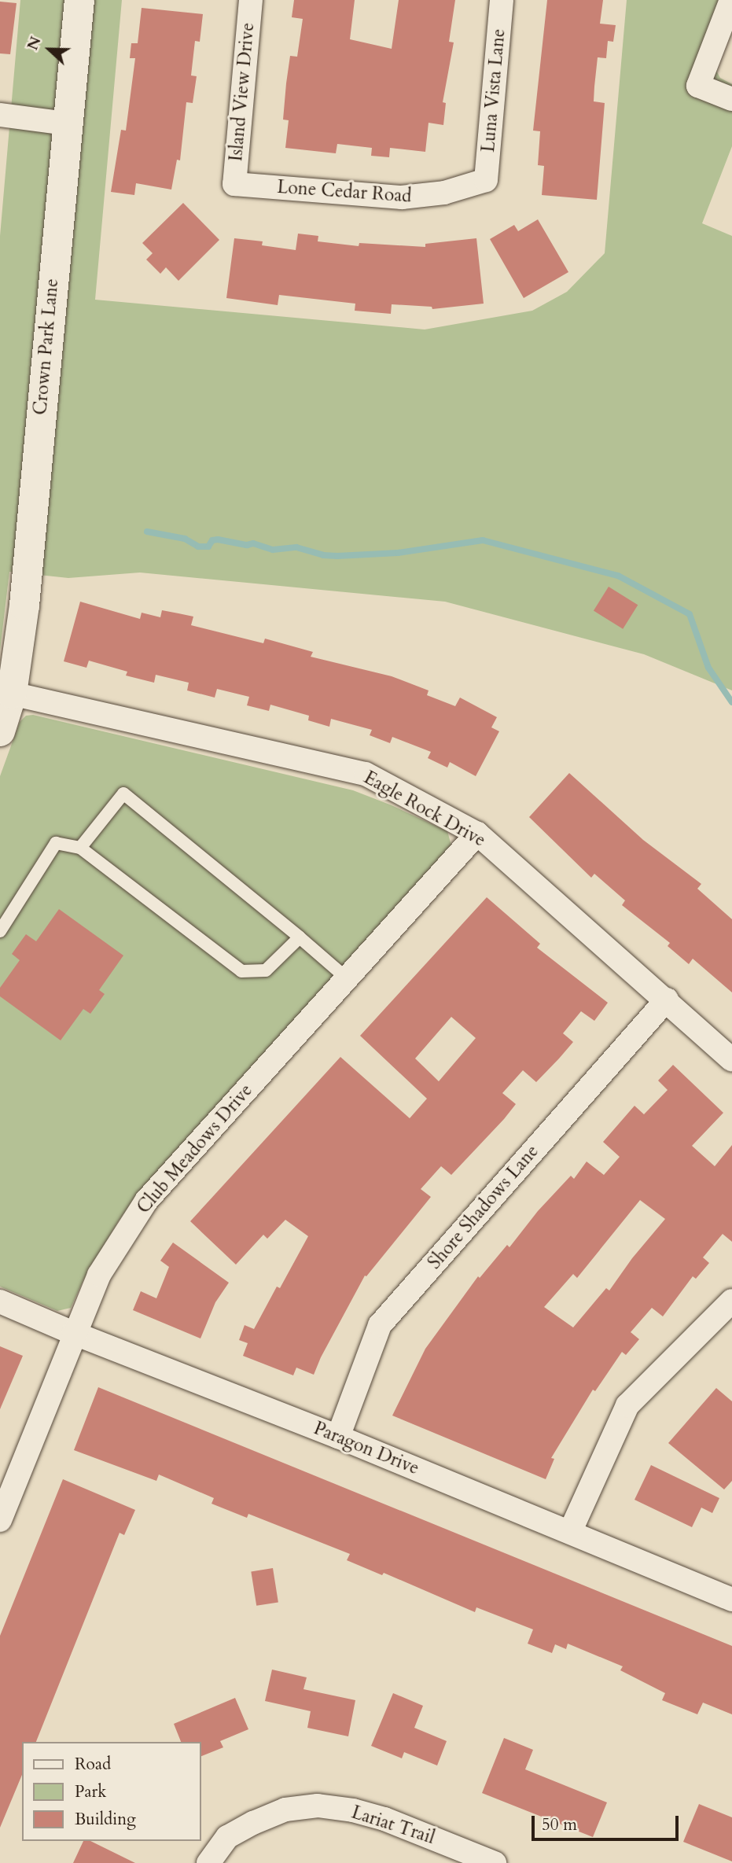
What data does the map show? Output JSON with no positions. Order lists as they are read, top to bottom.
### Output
{
  "streets": {
    "street": [
      "Luna Vista Lane",
      "Island View Drive",
      "Lone Cedar Road",
      "Crown Park Lane",
      "Eagle Rock Drive",
      "Club Meadows Drive",
      "Shore Shadows Lane",
      "Paragon Drive",
      "Lariat Trail"
    ]
  },
  "crossings": [
    ["Luna Vista Lane", "Lone Cedar Road"],
    ["Island View Drive", "Lone Cedar Road"],
    ["Crown Park Lane", "Eagle Rock Drive"],
    ["Eagle Rock Drive", "Club Meadows Drive"],
    ["Eagle Rock Drive", "Shore Shadows Lane"],
    ["Club Meadows Drive", "Paragon Drive"],
    ["Shore Shadows Lane", "Paragon Drive"]
  ],
  "legend": ["Road", "Park", "Building"],
  "scale_bar": "50 m",
  "north": "left"
}
